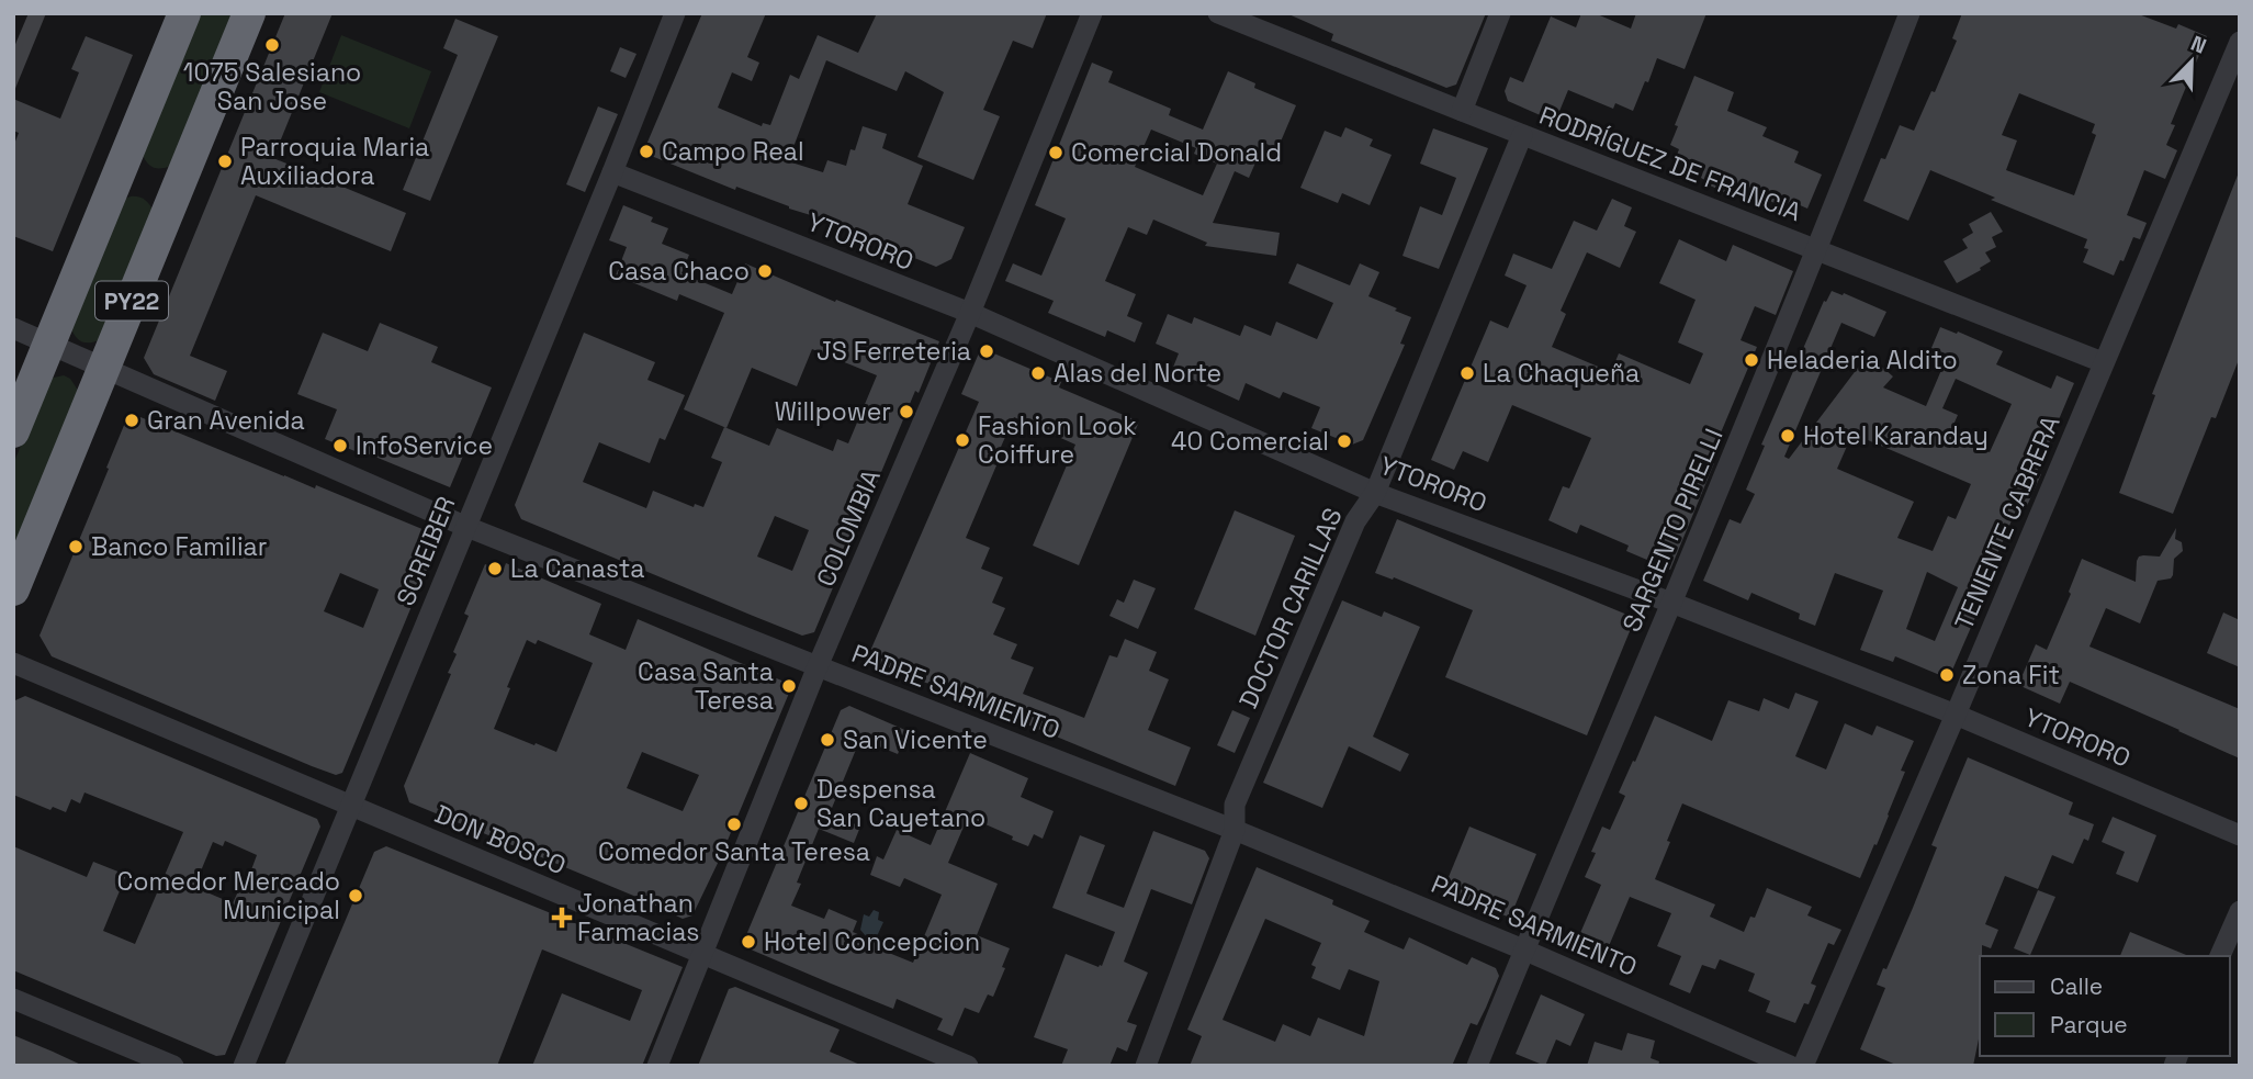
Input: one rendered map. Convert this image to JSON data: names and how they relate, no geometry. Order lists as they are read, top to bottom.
{
  "streets": {
    "highway": ["PY22"],
    "street": [
      "RODRÍGUEZ DE FRANCIA",
      "YTORORO",
      "TENIENTE CABRERA",
      "COLOMBIA",
      "SARGENTO PIRELLI",
      "SCREIBER",
      "DOCTOR CARILLAS",
      "PADRE SARMIENTO",
      "DON BOSCO"
    ]
  },
  "crossings": [
    ["RODRÍGUEZ DE FRANCIA", "TENIENTE CABRERA"],
    ["RODRÍGUEZ DE FRANCIA", "SARGENTO PIRELLI"],
    ["RODRÍGUEZ DE FRANCIA", "DOCTOR CARILLAS"],
    ["YTORORO", "TENIENTE CABRERA"],
    ["YTORORO", "COLOMBIA"],
    ["YTORORO", "SARGENTO PIRELLI"],
    ["YTORORO", "SCREIBER"],
    ["YTORORO", "DOCTOR CARILLAS"],
    ["PY22", "PADRE SARMIENTO"],
    ["COLOMBIA", "PADRE SARMIENTO"],
    ["COLOMBIA", "DON BOSCO"],
    ["SARGENTO PIRELLI", "PADRE SARMIENTO"],
    ["SCREIBER", "PADRE SARMIENTO"],
    ["SCREIBER", "DON BOSCO"],
    ["DOCTOR CARILLAS", "PADRE SARMIENTO"]
  ],
  "places": {
    "other": [
      "1075 Salesiano San Jose",
      "Campo Real",
      "Comercial Donald",
      "Parroquia Maria Auxiliadora",
      "Casa Chaco",
      "JS Ferreteria",
      "Heladeria Aldito",
      "Alas del Norte",
      "La Chaqueña",
      "Willpower",
      "Gran Avenida",
      "Hotel Karanday",
      "Fashion Look Coiffure",
      "40 Comercial",
      "InfoService",
      "Banco Familiar",
      "La Canasta",
      "Zona Fit",
      "Casa Santa Teresa",
      "San Vicente",
      "Despensa San Cayetano",
      "Comedor Santa Teresa",
      "Comedor Mercado Municipal",
      "Hotel Concepcion"
    ],
    "health": ["Jonathan Farmacias"]
  },
  "legend": ["Calle", "Parque"],
  "north": "top right"
}
